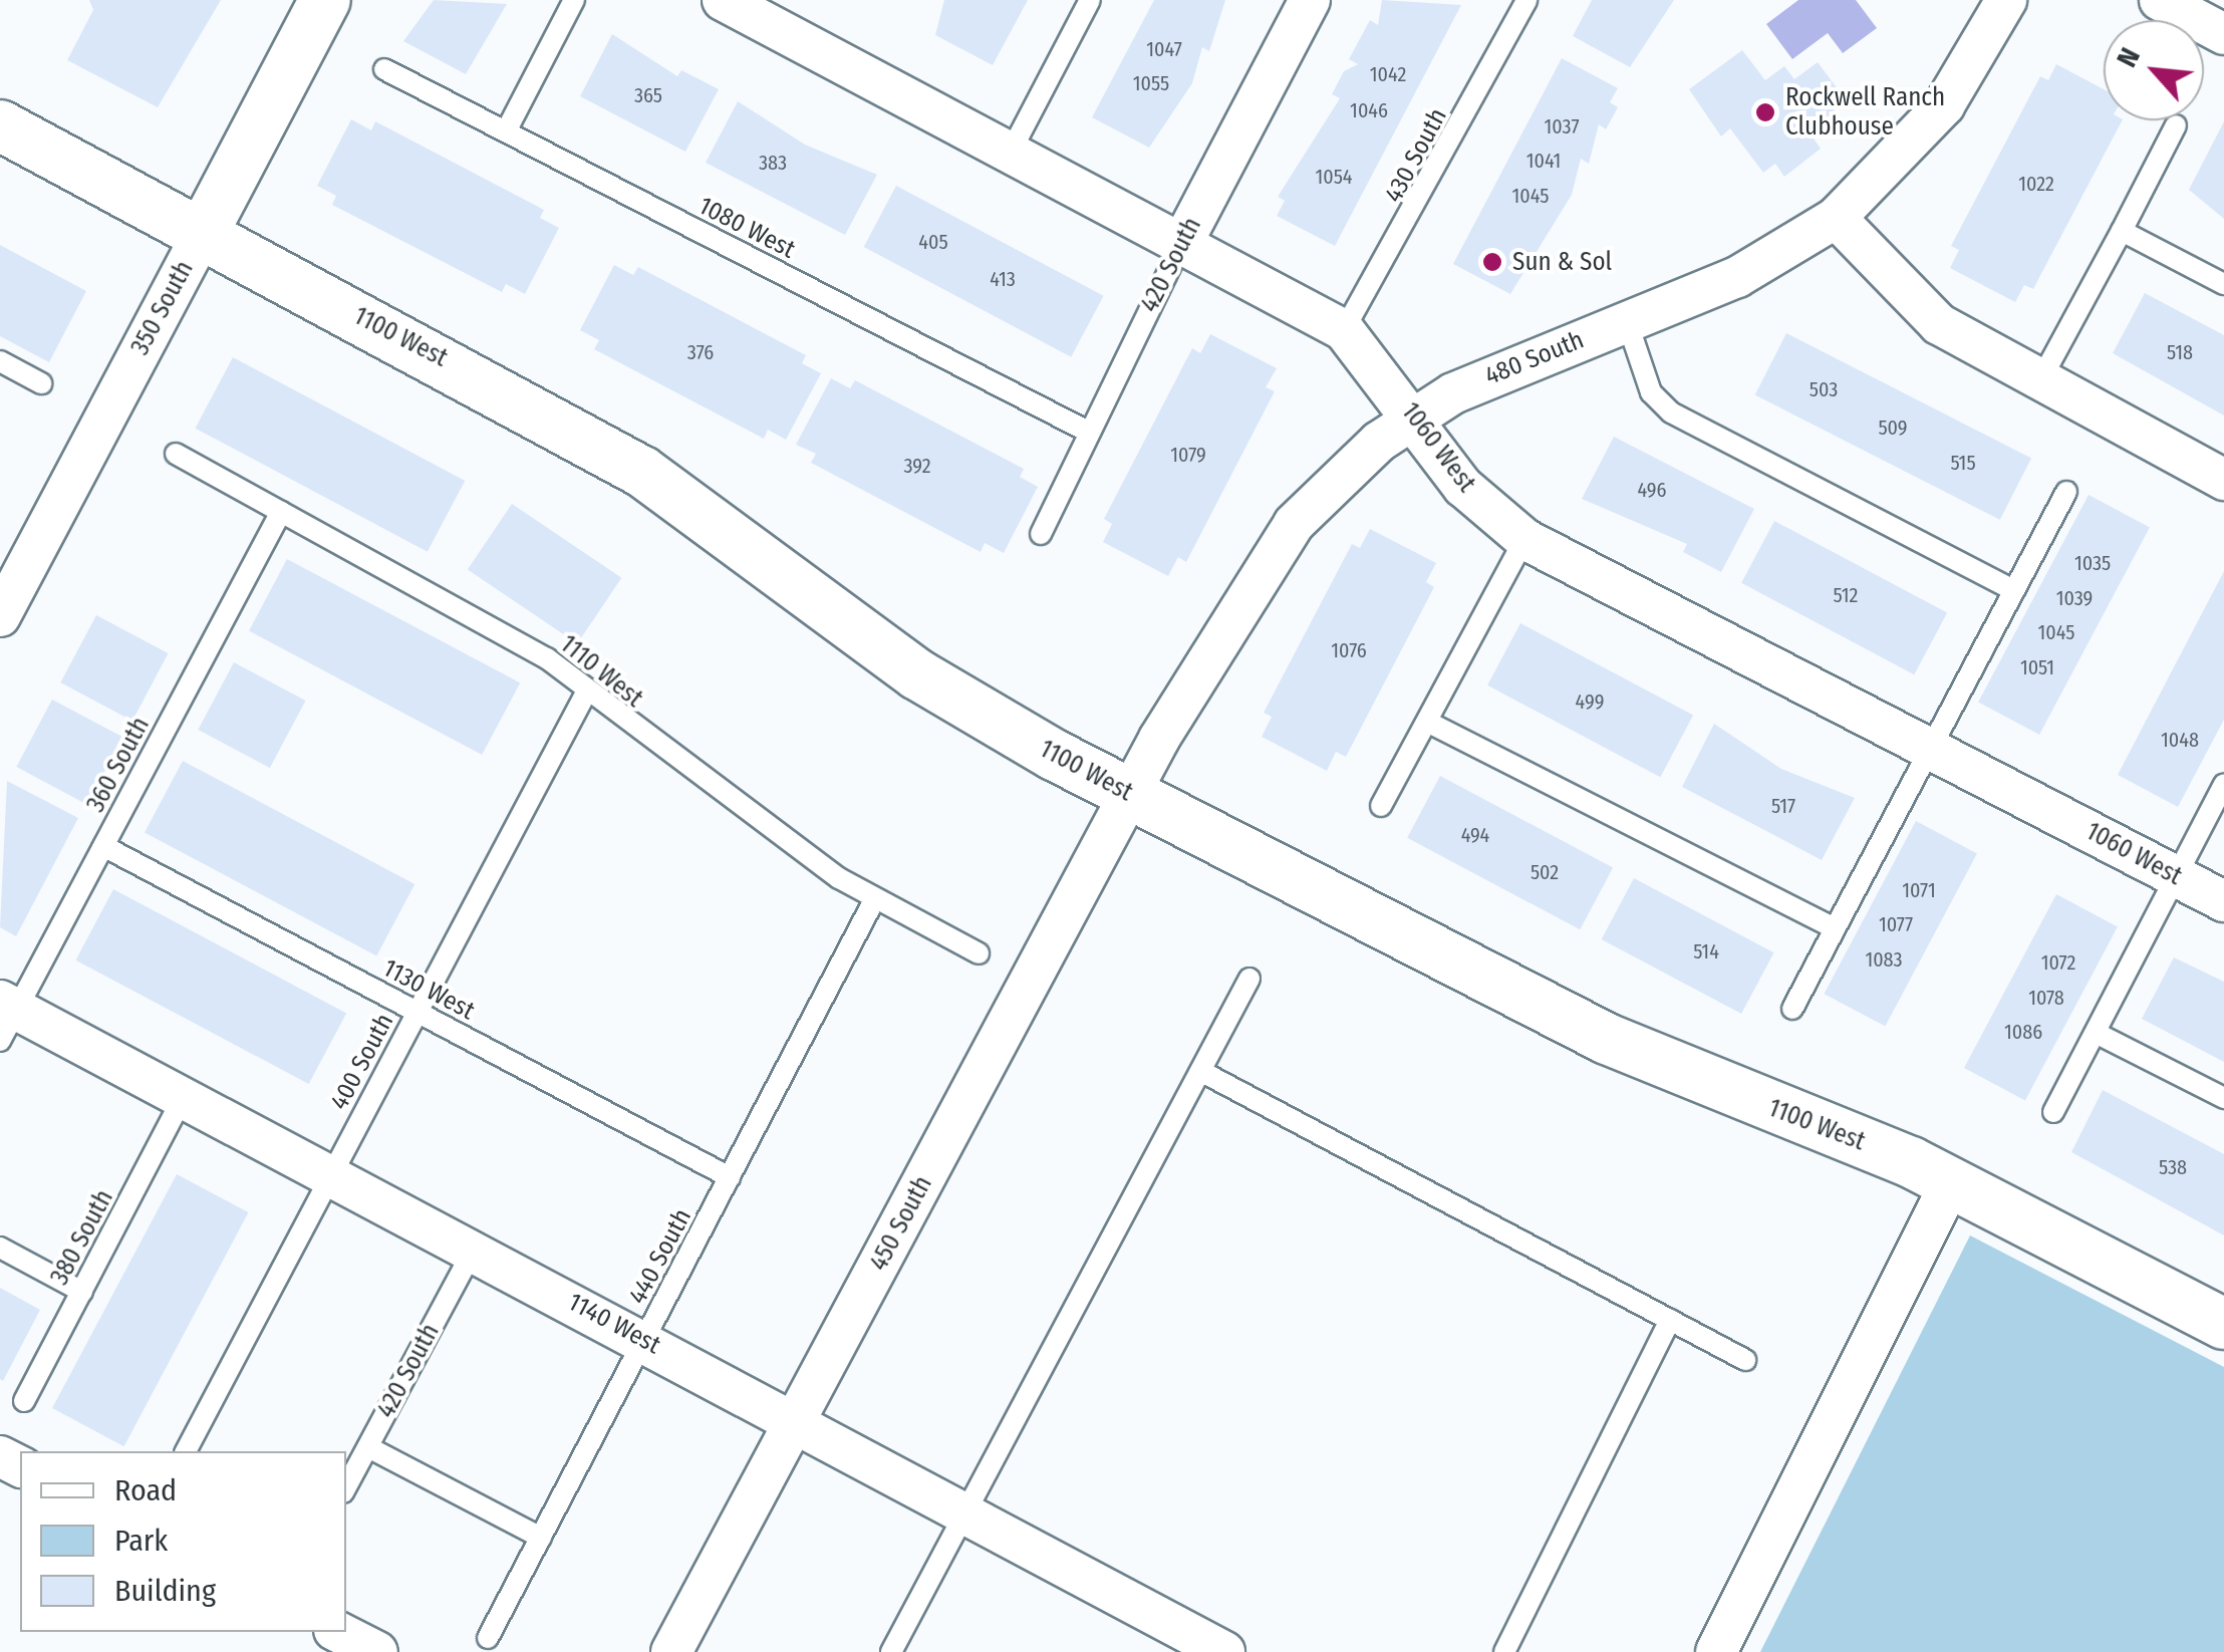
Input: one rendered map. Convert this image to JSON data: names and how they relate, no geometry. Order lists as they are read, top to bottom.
{
  "streets": {
    "street": [
      "420 South",
      "350 South",
      "1100 West",
      "480 South",
      "1060 West",
      "450 South",
      "1140 West"
    ],
    "lane": [
      "430 South",
      "1080 West",
      "1110 West",
      "360 South",
      "1130 West",
      "400 South",
      "380 South",
      "440 South"
    ]
  },
  "crossings": [
    ["430 South", "1060 West"],
    ["1080 West", "420 South"],
    ["420 South", "1060 West"],
    ["420 South", "1140 West"],
    ["350 South", "1100 West"],
    ["1100 West", "480 South"],
    ["1100 West", "450 South"],
    ["480 South", "1060 West"],
    ["480 South", "450 South"],
    ["1110 West", "360 South"],
    ["1110 West", "400 South"],
    ["1110 West", "440 South"],
    ["360 South", "1130 West"],
    ["360 South", "1140 West"],
    ["1130 West", "400 South"],
    ["1130 West", "440 South"],
    ["400 South", "1140 West"],
    ["450 South", "1140 West"],
    ["380 South", "1140 West"],
    ["440 South", "1140 West"]
  ],
  "places": ["Rockwell Ranch Clubhouse", "Sun & Sol"],
  "house_numbers": [
    "1047",
    "1042",
    "1055",
    "365",
    "1046",
    "1037",
    "1041",
    "383",
    "1054",
    "1022",
    "1045",
    "405",
    "413",
    "376",
    "518",
    "503",
    "509",
    "1079",
    "515",
    "392",
    "496",
    "1035",
    "512",
    "1039",
    "1045",
    "1076",
    "1051",
    "499",
    "1048",
    "517",
    "494",
    "502",
    "1071",
    "1077",
    "514",
    "1083",
    "1072",
    "1078",
    "1086",
    "538"
  ],
  "legend": ["Road", "Park", "Building"],
  "north": "top left"
}
